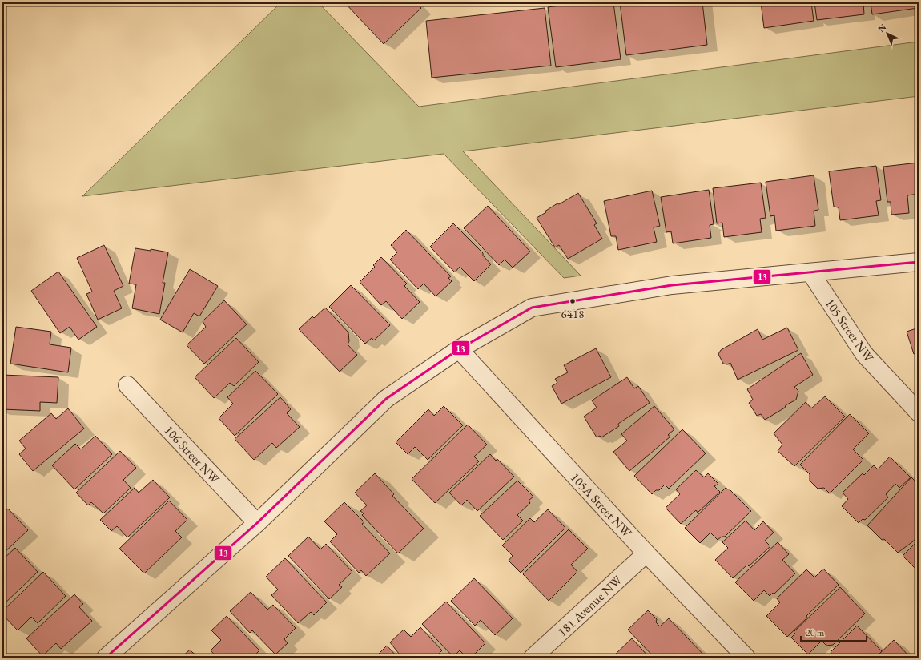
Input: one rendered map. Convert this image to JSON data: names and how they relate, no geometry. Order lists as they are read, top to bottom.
{
  "streets": {
    "street": [
      "105 Street NW",
      "106 Street NW",
      "105A Street NW",
      "181 Avenue NW"
    ]
  },
  "crossings": [
    ["105A Street NW", "181 Avenue NW"]
  ],
  "places": ["6418"],
  "lines": ["transit line 13"],
  "scale_bar": "20 m",
  "north": "top left"
}
